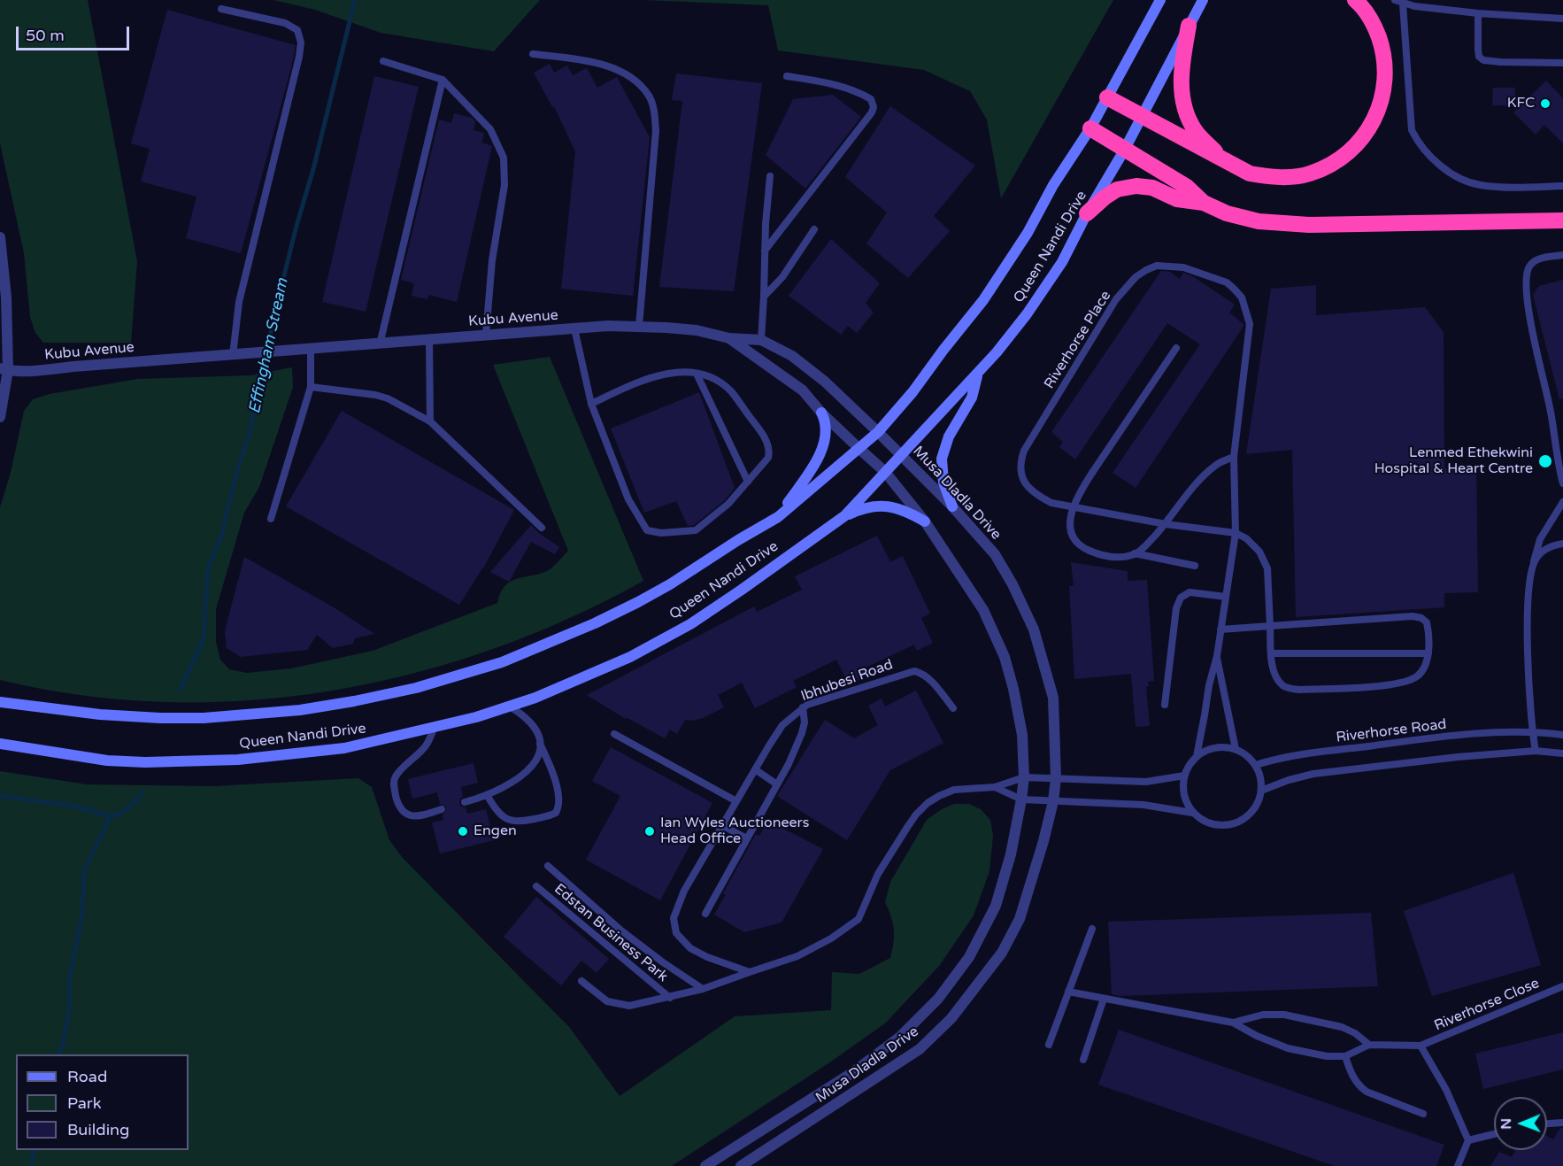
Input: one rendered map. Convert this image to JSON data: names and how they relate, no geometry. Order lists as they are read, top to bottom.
{
  "streets": {
    "main road": ["Queen Nandi Drive"],
    "street": ["Kubu Avenue", "Musa Dladla Drive"],
    "lane": [
      "Riverhorse Place",
      "Ibhubesi Road",
      "Riverhorse Road",
      "Edstan Business Park",
      "Riverhorse Close"
    ]
  },
  "crossings": [
    ["Queen Nandi Drive", "Kubu Avenue"],
    ["Queen Nandi Drive", "Musa Dladla Drive"],
    ["Kubu Avenue", "Musa Dladla Drive"],
    ["Riverhorse Place", "Riverhorse Road"],
    ["Ibhubesi Road", "Edstan Business Park"]
  ],
  "water": ["Effingham Stream"],
  "places": [
    "KFC",
    "Lenmed Ethekwini Hospital & Heart Centre",
    "Engen",
    "Ian Wyles Auctioneers Head Office"
  ],
  "legend": ["Road", "Park", "Building"],
  "scale_bar": "50 m",
  "north": "left"
}
